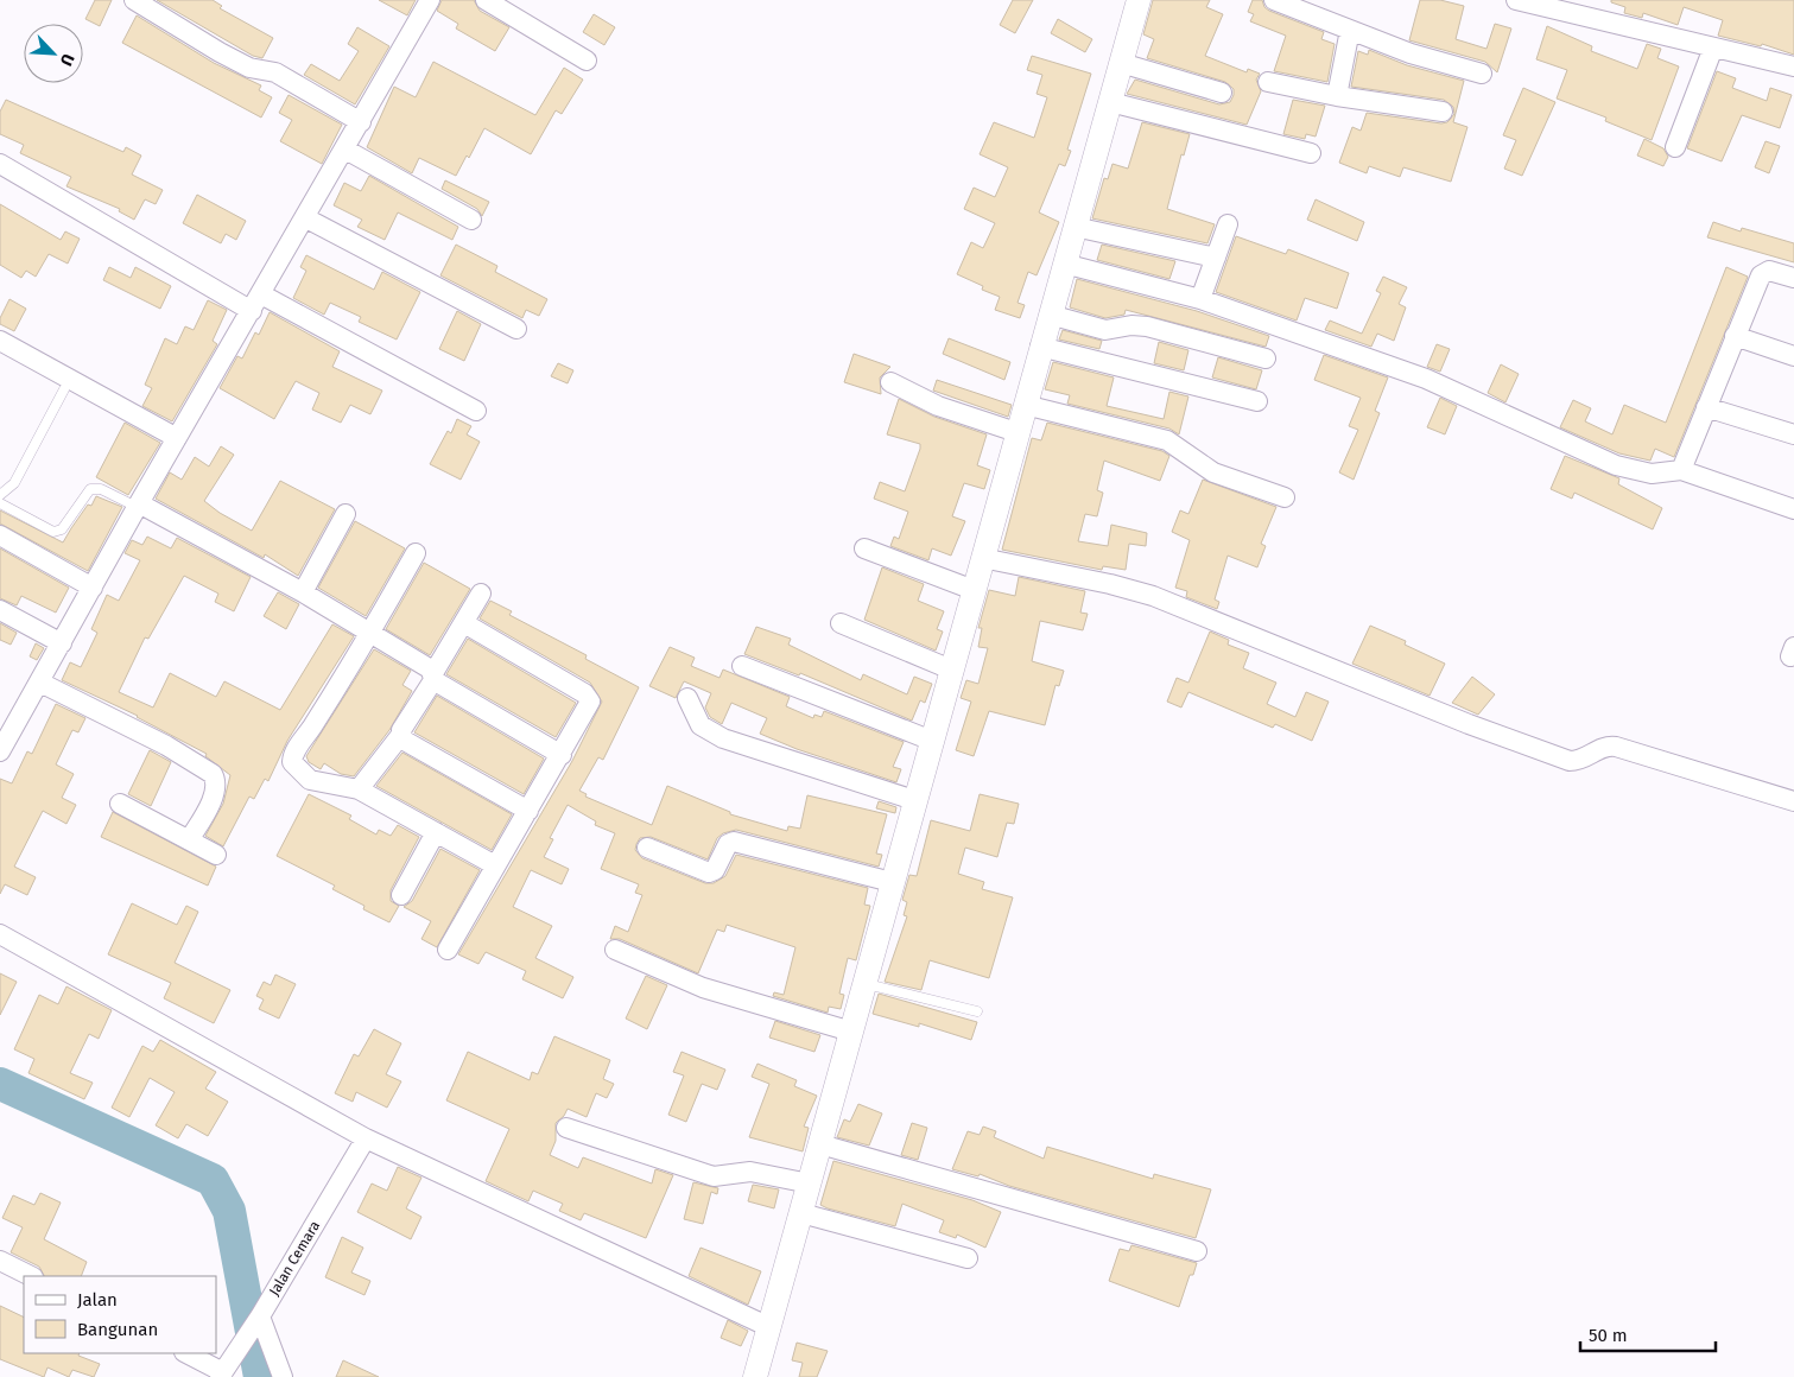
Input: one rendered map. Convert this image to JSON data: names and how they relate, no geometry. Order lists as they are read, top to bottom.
{
  "streets": {
    "street": ["Jalan Cemara"]
  },
  "legend": ["Jalan", "Bangunan"],
  "scale_bar": "50 m",
  "north": "bottom right"
}
